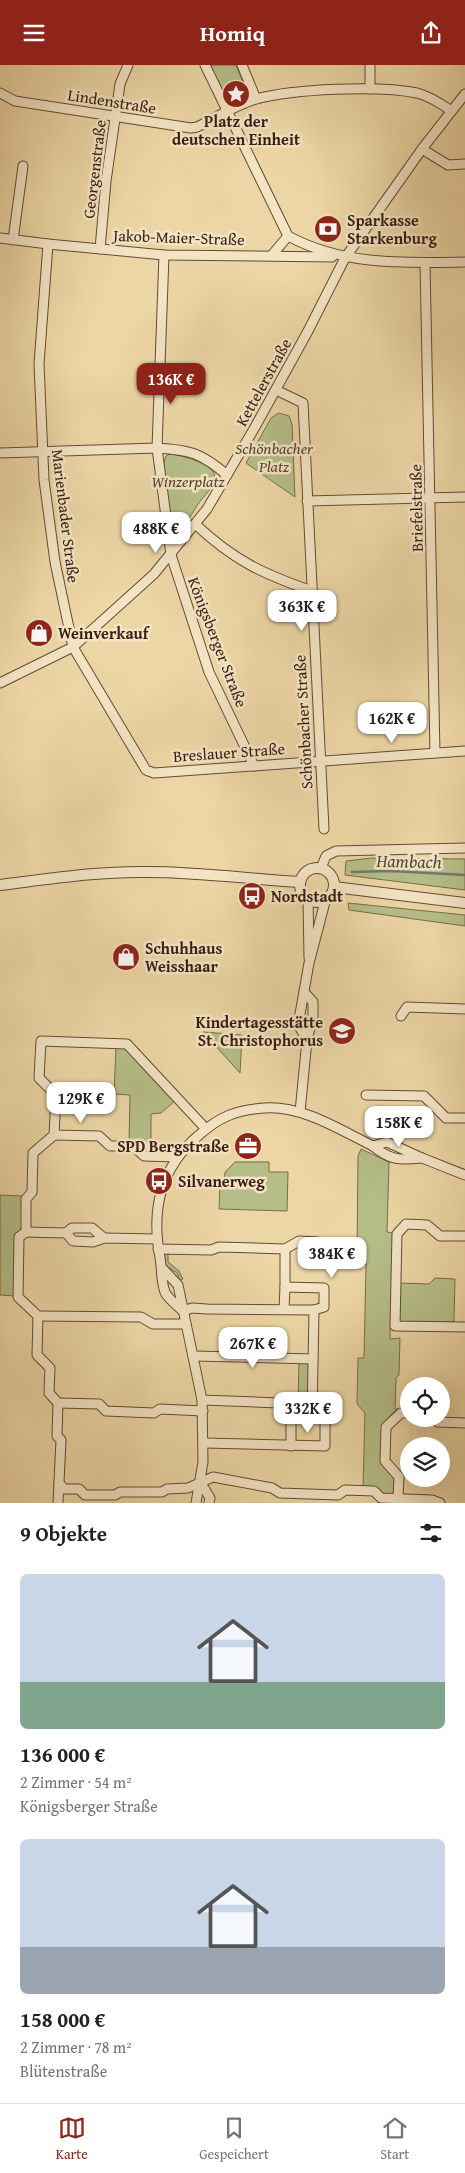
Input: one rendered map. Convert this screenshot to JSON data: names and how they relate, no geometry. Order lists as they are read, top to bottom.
{
  "streets": {
    "street": [
      "Lindenstraße",
      "Georgenstraße",
      "Jakob-Maier-Straße",
      "Kettelerstraße",
      "Briefelstraße",
      "Marienbader Straße",
      "Königsberger Straße",
      "Schönbacher Straße",
      "Breslauer Straße"
    ]
  },
  "crossings": [
    ["Lindenstraße", "Georgenstraße"],
    ["Lindenstraße", "Kettelerstraße"],
    ["Georgenstraße", "Jakob-Maier-Straße"],
    ["Jakob-Maier-Straße", "Kettelerstraße"],
    ["Jakob-Maier-Straße", "Marienbader Straße"],
    ["Jakob-Maier-Straße", "Königsberger Straße"],
    ["Kettelerstraße", "Marienbader Straße"],
    ["Kettelerstraße", "Königsberger Straße"],
    ["Kettelerstraße", "Schönbacher Straße"],
    ["Briefelstraße", "Breslauer Straße"],
    ["Marienbader Straße", "Breslauer Straße"],
    ["Königsberger Straße", "Breslauer Straße"],
    ["Schönbacher Straße", "Breslauer Straße"]
  ],
  "water": ["Hambach"],
  "parks": ["Schönbacher Platz", "Winzerplatz"],
  "places": {
    "place": ["Platz der deutschen Einheit"],
    "bank": ["Sparkasse Starkenburg"],
    "shop": ["Weinverkauf", "Schuhhaus Weisshaar"],
    "bus stop": ["Nordstadt", "Silvanerweg"],
    "school or university": ["Kindertagesstätte St. Christophorus"],
    "office": ["SPD Bergstraße"]
  },
  "page": {
    "header": "Homiq",
    "price": [
      "136K €",
      "488K €",
      "363K €",
      "162K €",
      "129K €",
      "158K €",
      "384K €",
      "267K €",
      "332K €"
    ],
    "heading": "9 Objekte",
    "list": [
      {
        "name": "136 000 €",
        "note": "2 Zimmer · 54 m² · Königsberger Straße"
      },
      {
        "name": "158 000 €",
        "note": "2 Zimmer · 78 m² · Blütenstraße"
      }
    ],
    "tabs": ["Karte", "Gespeichert", "Start"]
  }
}
